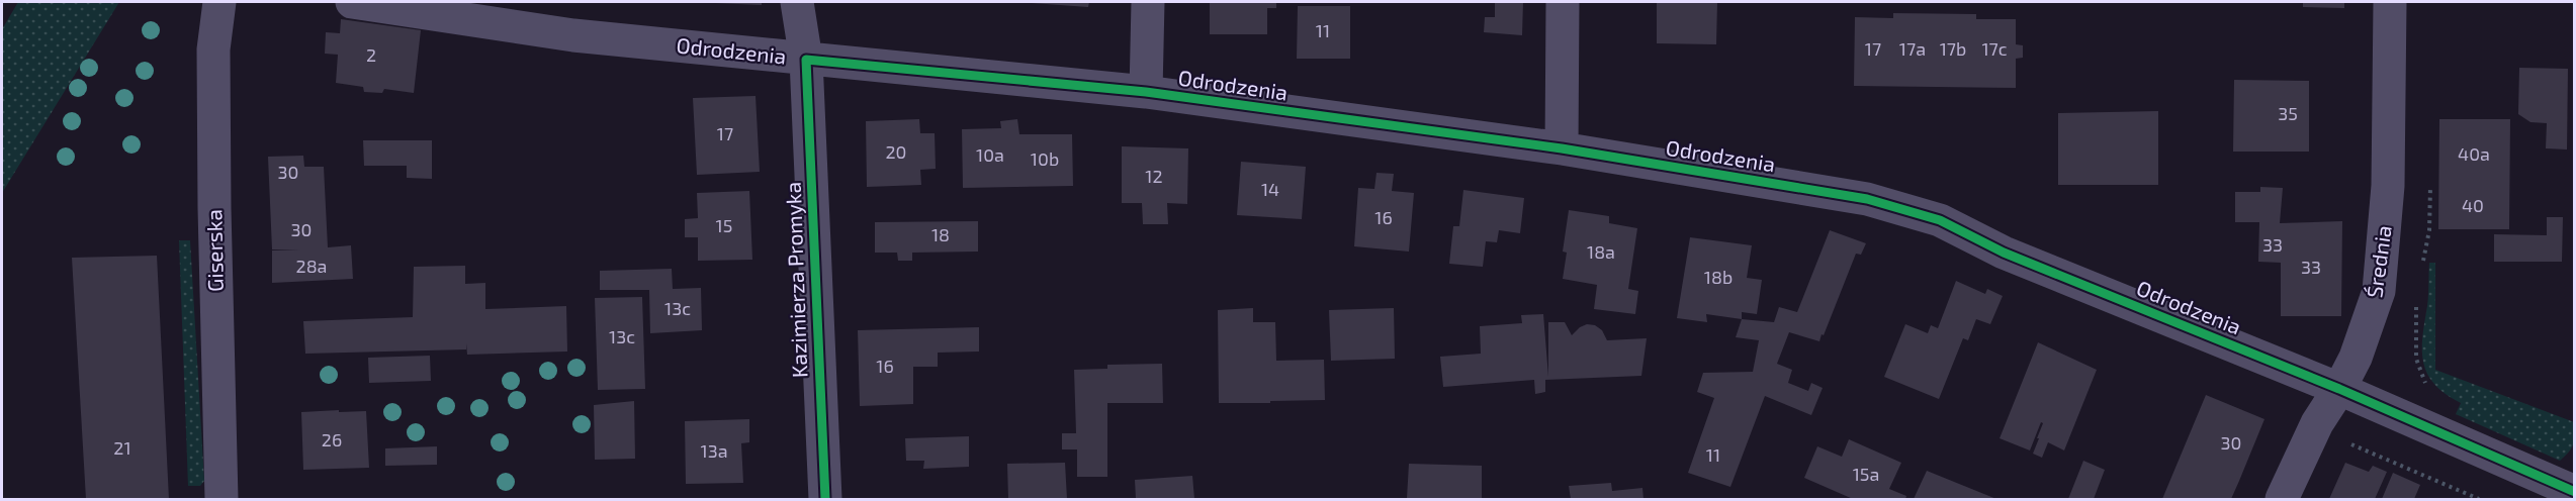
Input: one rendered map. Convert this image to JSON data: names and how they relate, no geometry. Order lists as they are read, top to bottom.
{
  "streets": {
    "street": [
      "Odrodzenia",
      "Giserska",
      "Średnia",
      "Kazimierza Promyka"
    ]
  },
  "crossings": [
    ["Odrodzenia", "Średnia"],
    ["Odrodzenia", "Kazimierza Promyka"]
  ],
  "house_numbers": [
    "11",
    "17",
    "17a",
    "17b",
    "17c",
    "2",
    "35",
    "17",
    "20",
    "40a",
    "10a",
    "10b",
    "30",
    "12",
    "14",
    "40",
    "16",
    "15",
    "30",
    "18",
    "33",
    "18a",
    "28a",
    "33",
    "18b",
    "13c",
    "13c",
    "16",
    "26",
    "30",
    "21",
    "13a",
    "11",
    "15a"
  ]
}
